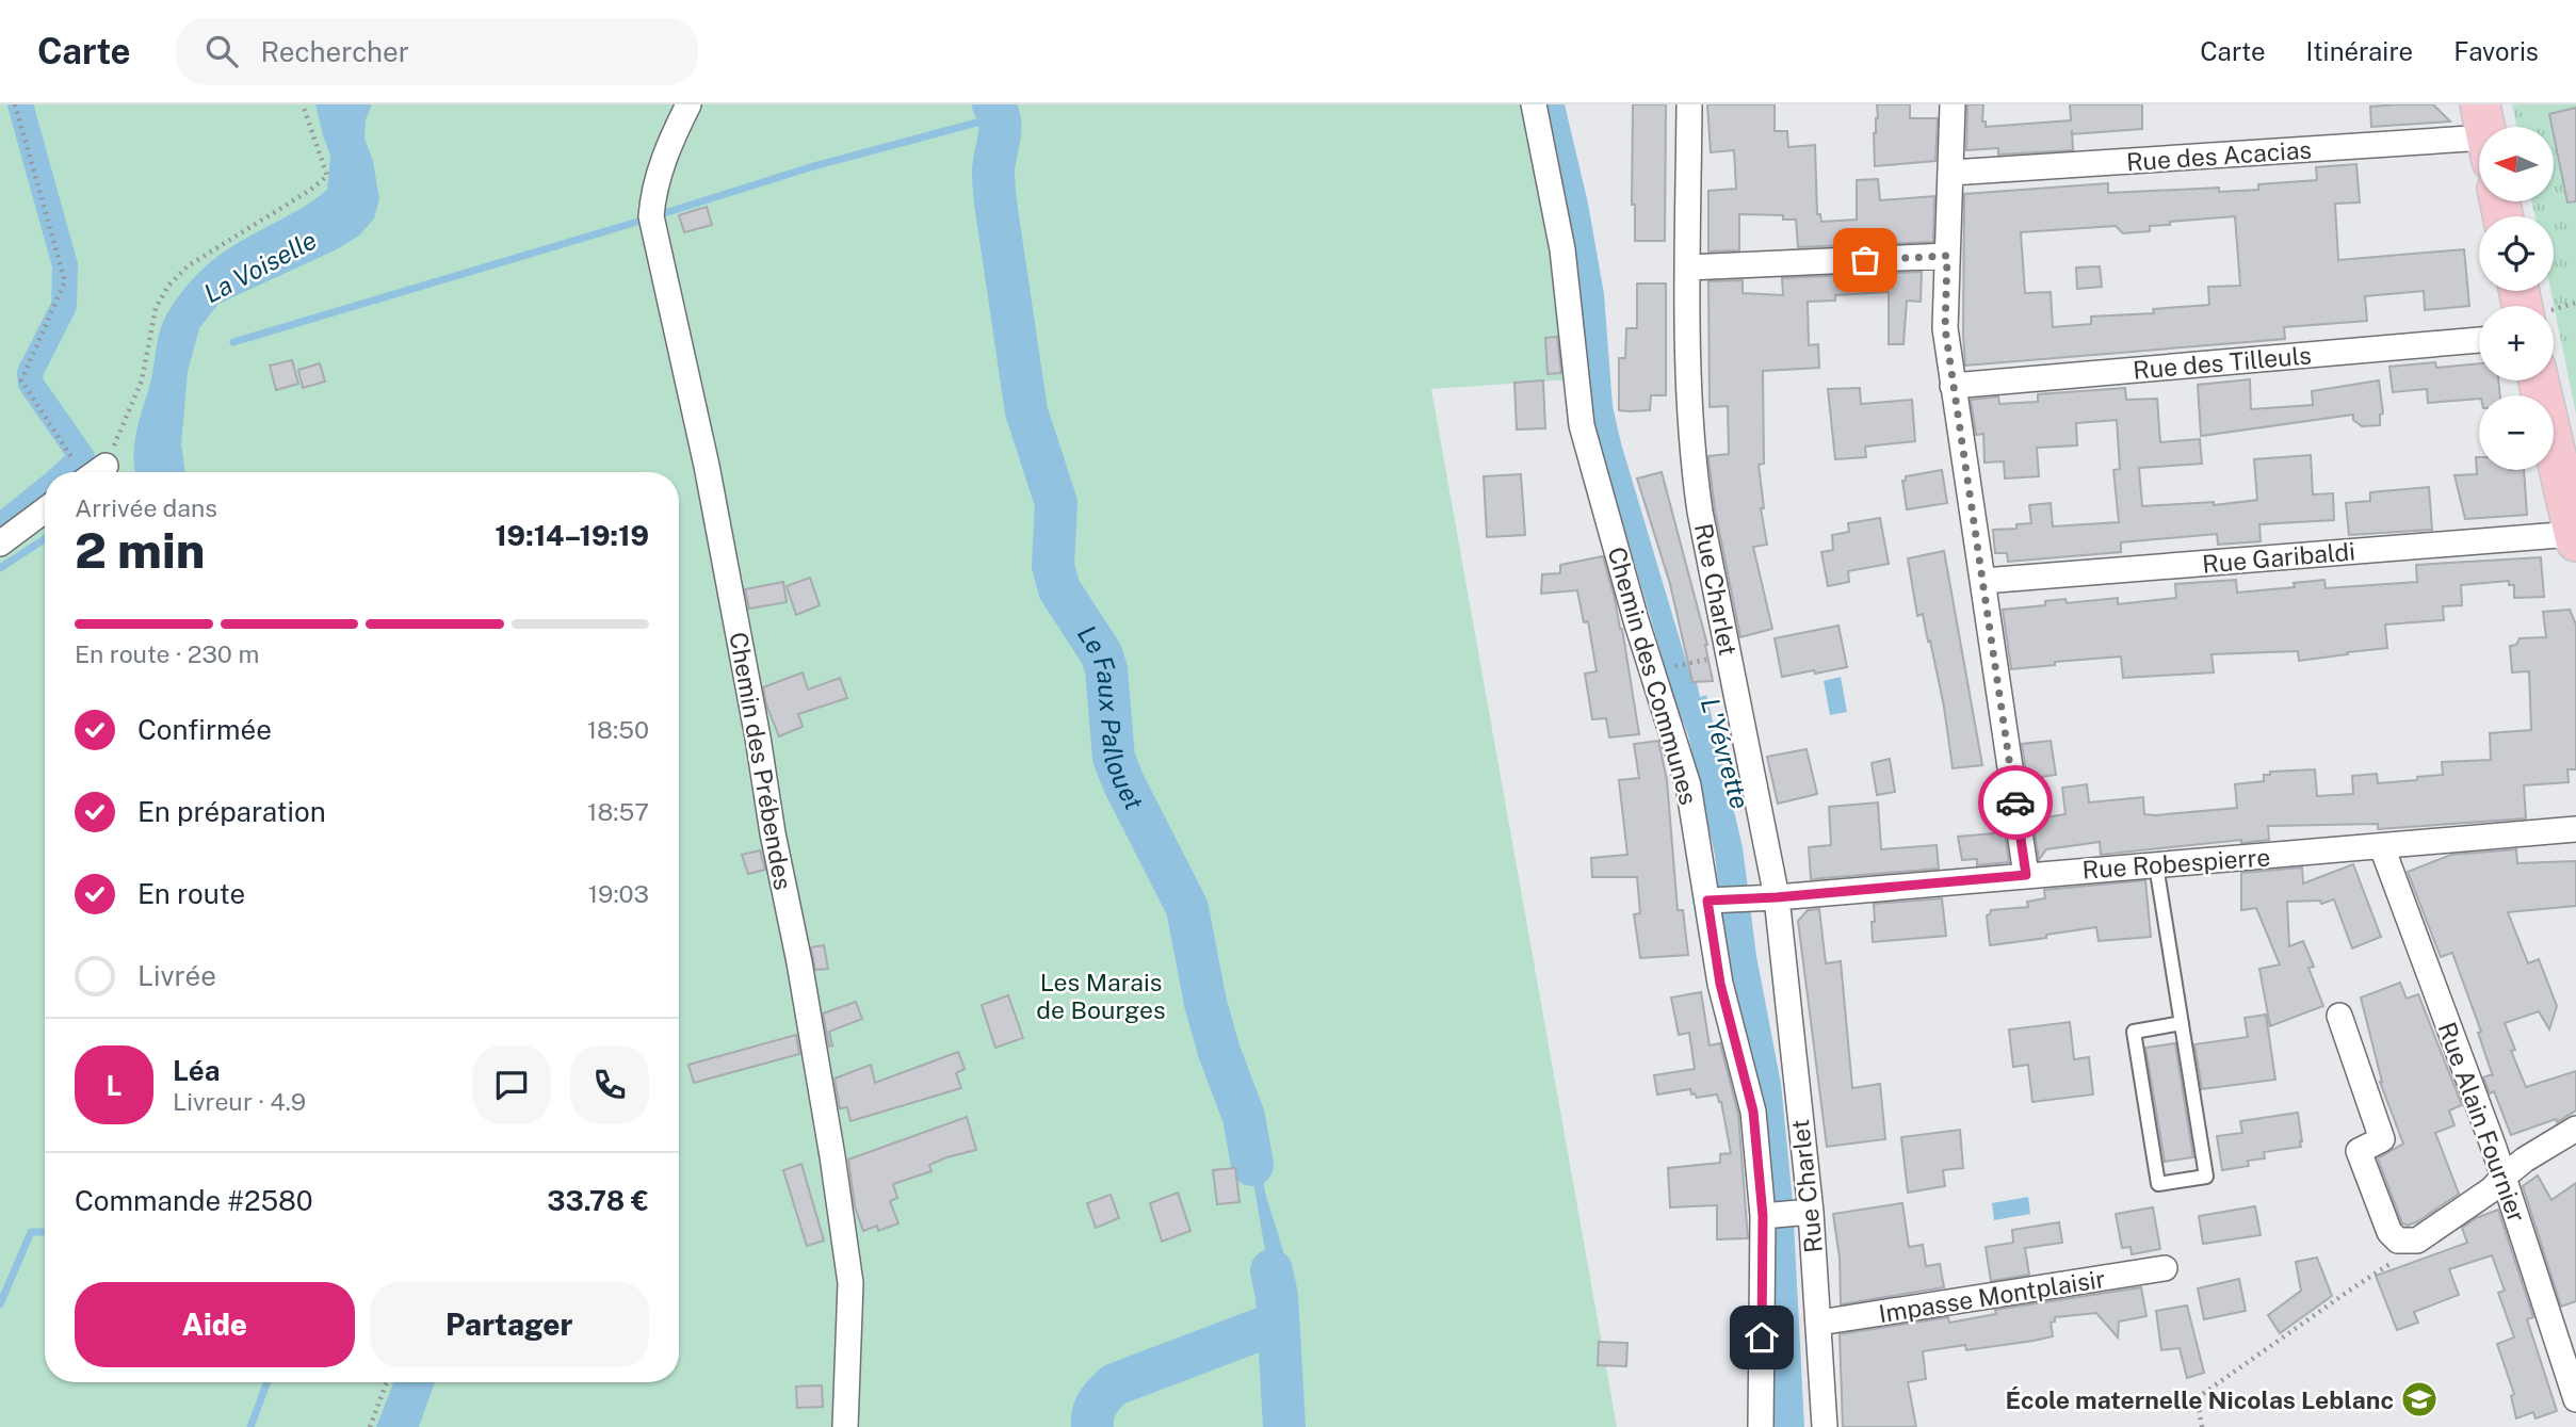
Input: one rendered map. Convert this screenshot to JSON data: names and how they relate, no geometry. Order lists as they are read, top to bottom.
{
  "streets": {
    "street": [
      "Rue des Acacias",
      "Rue des Tilleuls",
      "Rue Garibaldi",
      "Rue Charlet",
      "Chemin des Communes",
      "Chemin des Prébendes",
      "Rue Robespierre",
      "Rue Alain Fournier",
      "Impasse Montplaisir"
    ]
  },
  "crossings": [
    ["Rue Charlet", "Rue Robespierre"],
    ["Rue Charlet", "Impasse Montplaisir"],
    ["Chemin des Communes", "Rue Robespierre"],
    ["Rue Robespierre", "Rue Alain Fournier"]
  ],
  "water": ["La Voiselle", "Le Faux Pallouet", "L'Yévrette"],
  "parks": ["Les Marais de Bourges"],
  "places": {
    "school or university": ["École maternelle Nicolas Leblanc"]
  },
  "north": "left",
  "page": {
    "header": "Carte",
    "search": "Rechercher",
    "nav": ["Carte", "Itinéraire", "Favoris"],
    "map_buttons": ["+", "−"],
    "heading": ["2 min", "Arrivée dans", "19:14–19:19"],
    "panel": [
      "Léa",
      "Livreur · 4.9",
      "Commande #2580",
      "33.78 €"
    ],
    "bar": "En route · 230 m",
    "list": [
      ["Confirmée", "18:50"],
      ["En préparation", "18:57"],
      ["En route", "19:03"],
      "Livrée"
    ],
    "round": "L",
    "buttons": ["Aide", "Partager"]
  }
}
